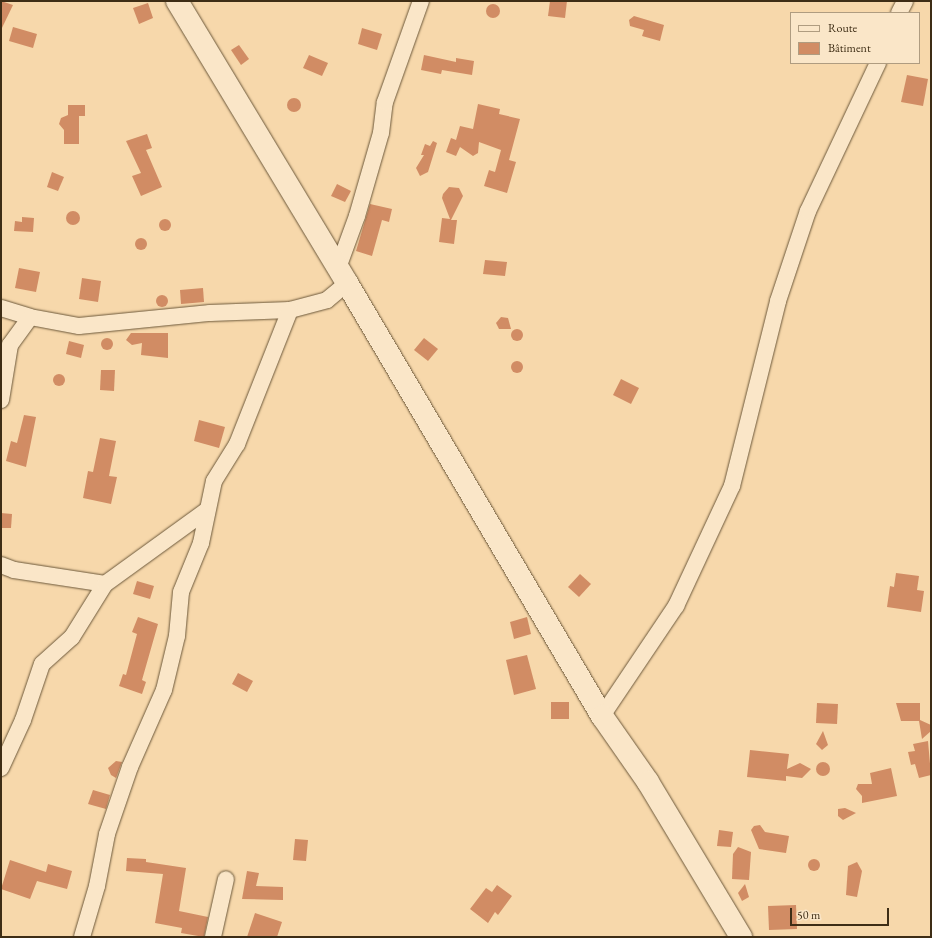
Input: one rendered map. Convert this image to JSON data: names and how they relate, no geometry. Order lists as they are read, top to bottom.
{
  "legend": ["Route", "Bâtiment"],
  "scale_bar": "50 m"
}
